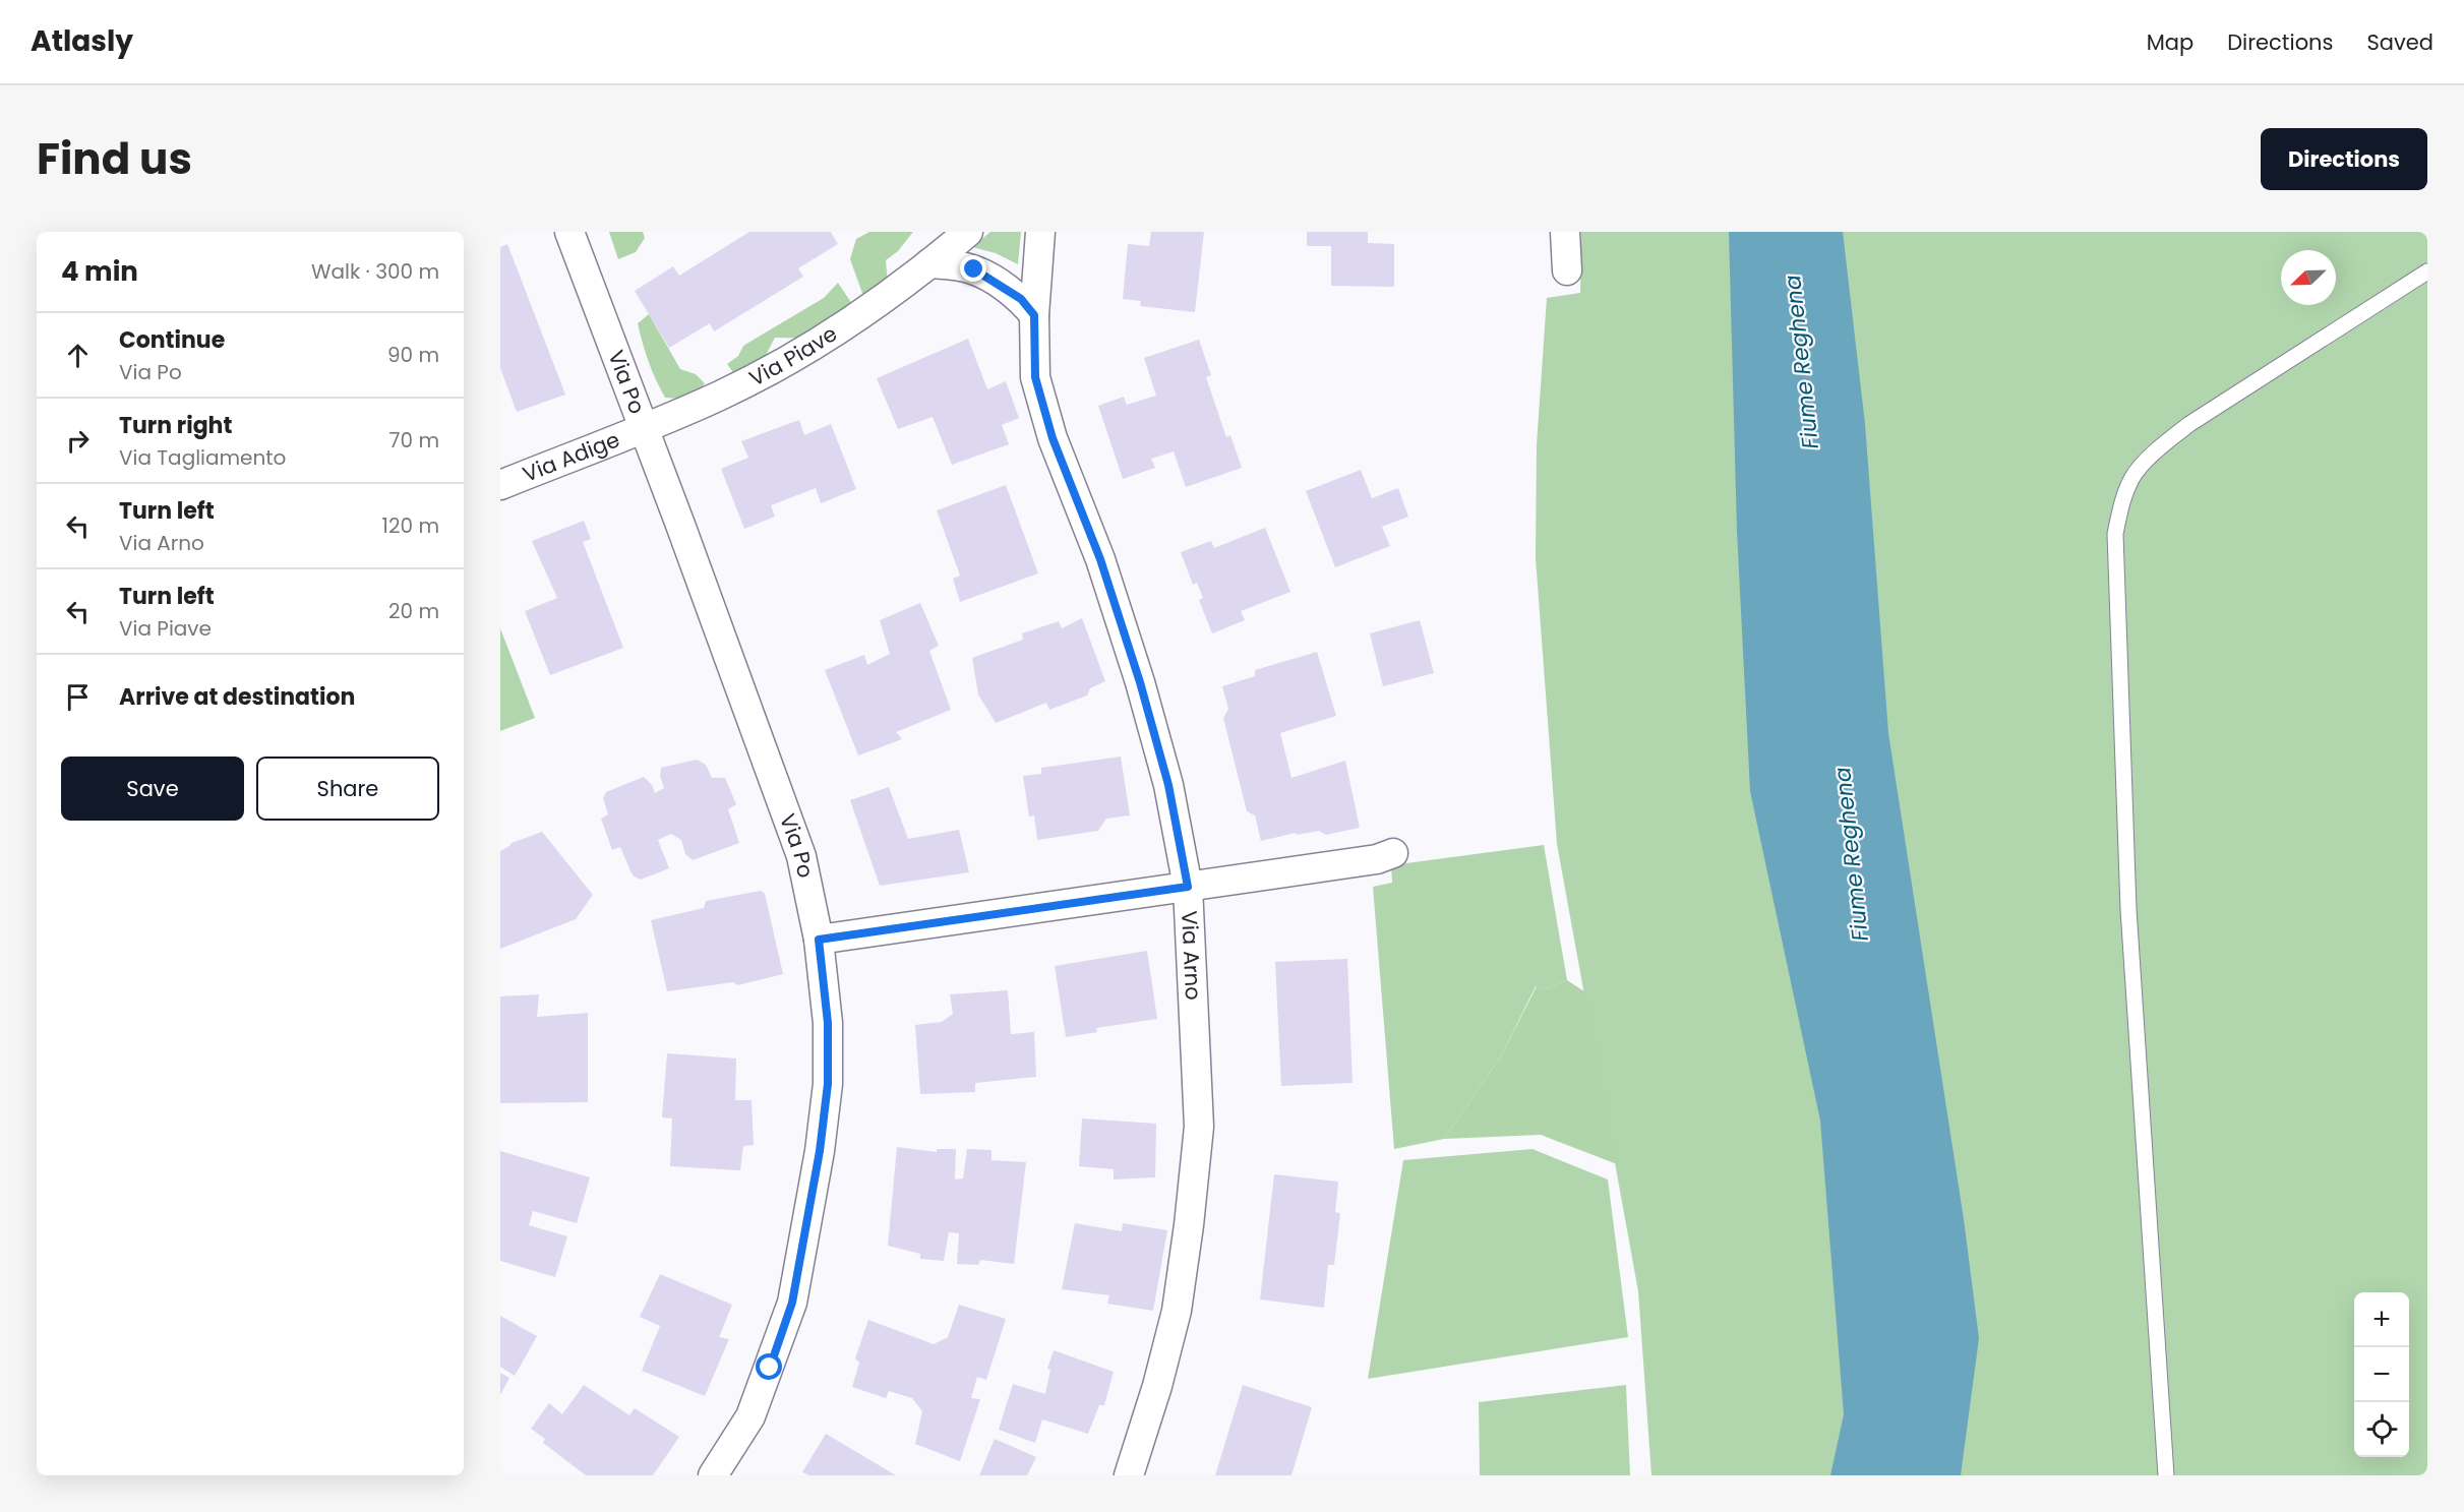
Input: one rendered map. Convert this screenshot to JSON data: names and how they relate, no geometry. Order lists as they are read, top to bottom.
{
  "streets": {
    "street": [
      "Via Piave",
      "Via Po",
      "Via Adige",
      "Via Arno"
    ]
  },
  "crossings": [
    ["Via Piave", "Via Po"],
    ["Via Piave", "Via Adige"],
    ["Via Po", "Via Adige"]
  ],
  "water": ["Fiume Reghena"],
  "north": "bottom left",
  "page": {
    "header": "Atlasly",
    "nav": ["Map", "Directions", "Saved"],
    "title": "Find us",
    "buttons": [
      "Directions",
      ["Save", "Share"]
    ],
    "heading": ["4 min", "Walk · 300 m"],
    "list": [
      ["Continue", "Via Po", "90 m"],
      ["Turn right", "Via Tagliamento", "70 m"],
      ["Turn left", "Via Arno", "120 m"],
      ["Turn left", "Via Piave", "20 m"],
      "Arrive at destination"
    ],
    "map_buttons": ["+", "−"]
  }
}
